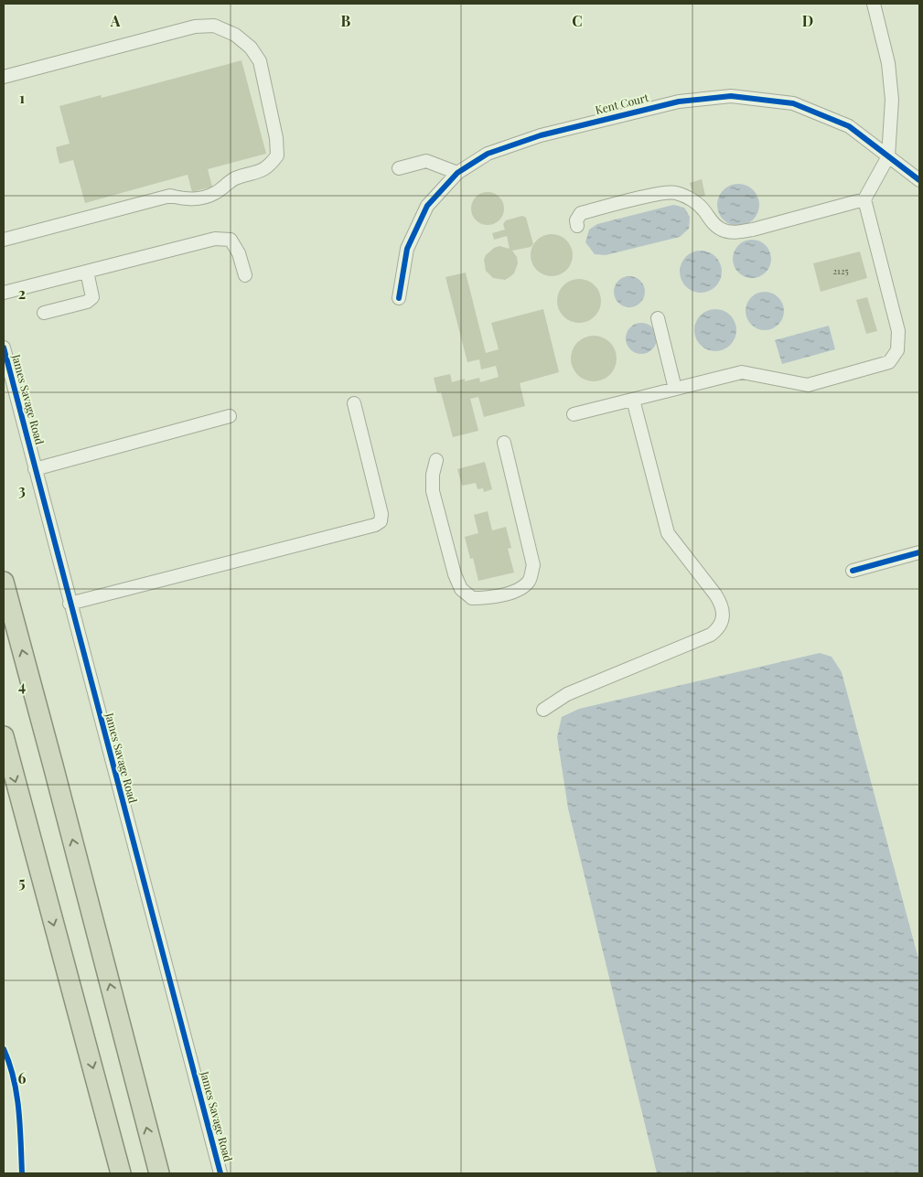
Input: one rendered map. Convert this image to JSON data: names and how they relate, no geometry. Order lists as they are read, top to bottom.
{
  "streets": {
    "street": ["Kent Court", "James Savage Road"]
  },
  "house_numbers": ["2125"],
  "grid": {
    "columns": [
      "A",
      "B",
      "C",
      "D"
    ],
    "rows": [
      "1",
      "2",
      "3",
      "4",
      "5",
      "6"
    ]
  }
}
